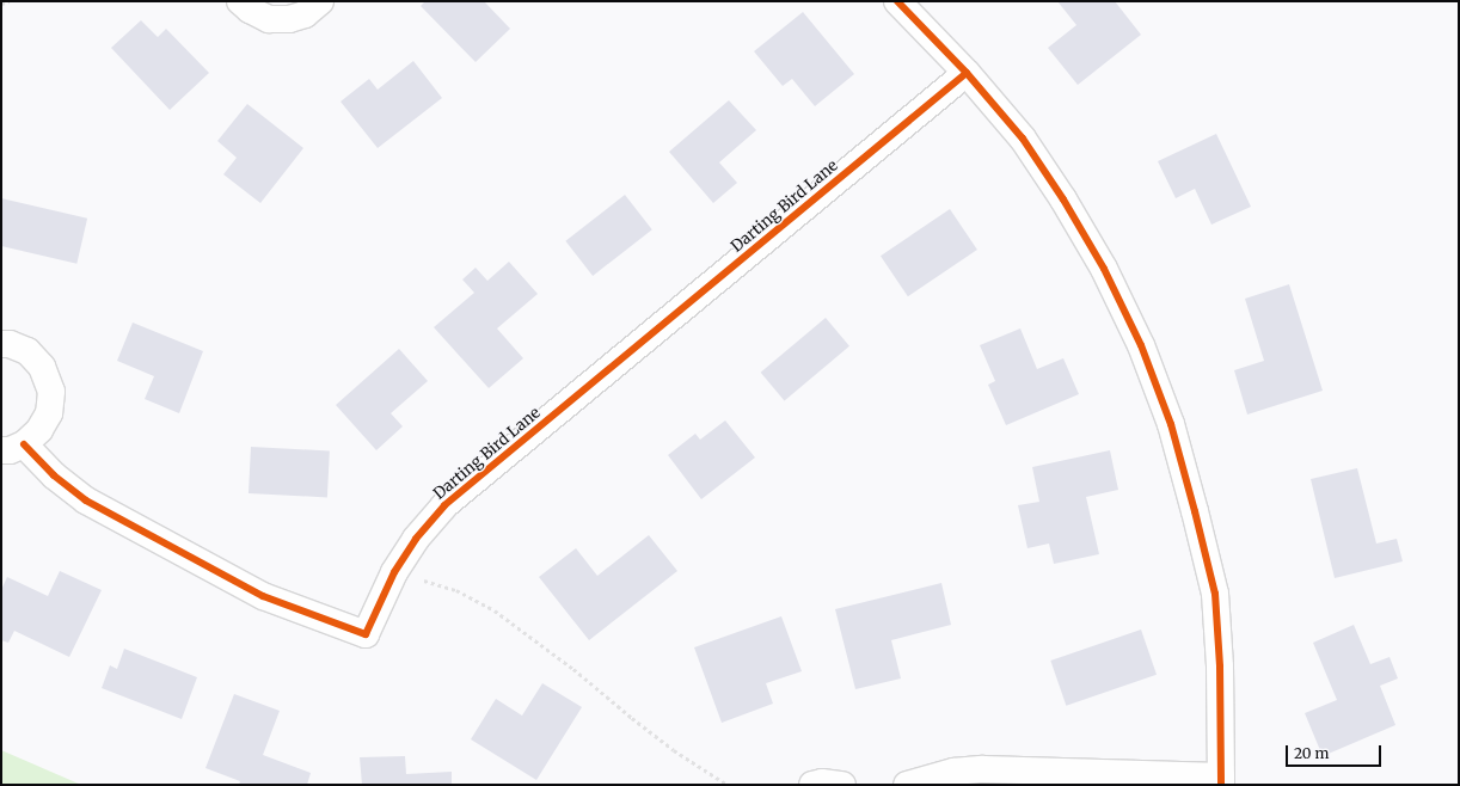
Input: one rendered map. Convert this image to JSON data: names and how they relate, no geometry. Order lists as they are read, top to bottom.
{
  "streets": {
    "street": ["Darting Bird Lane"]
  },
  "scale_bar": "20 m"
}
